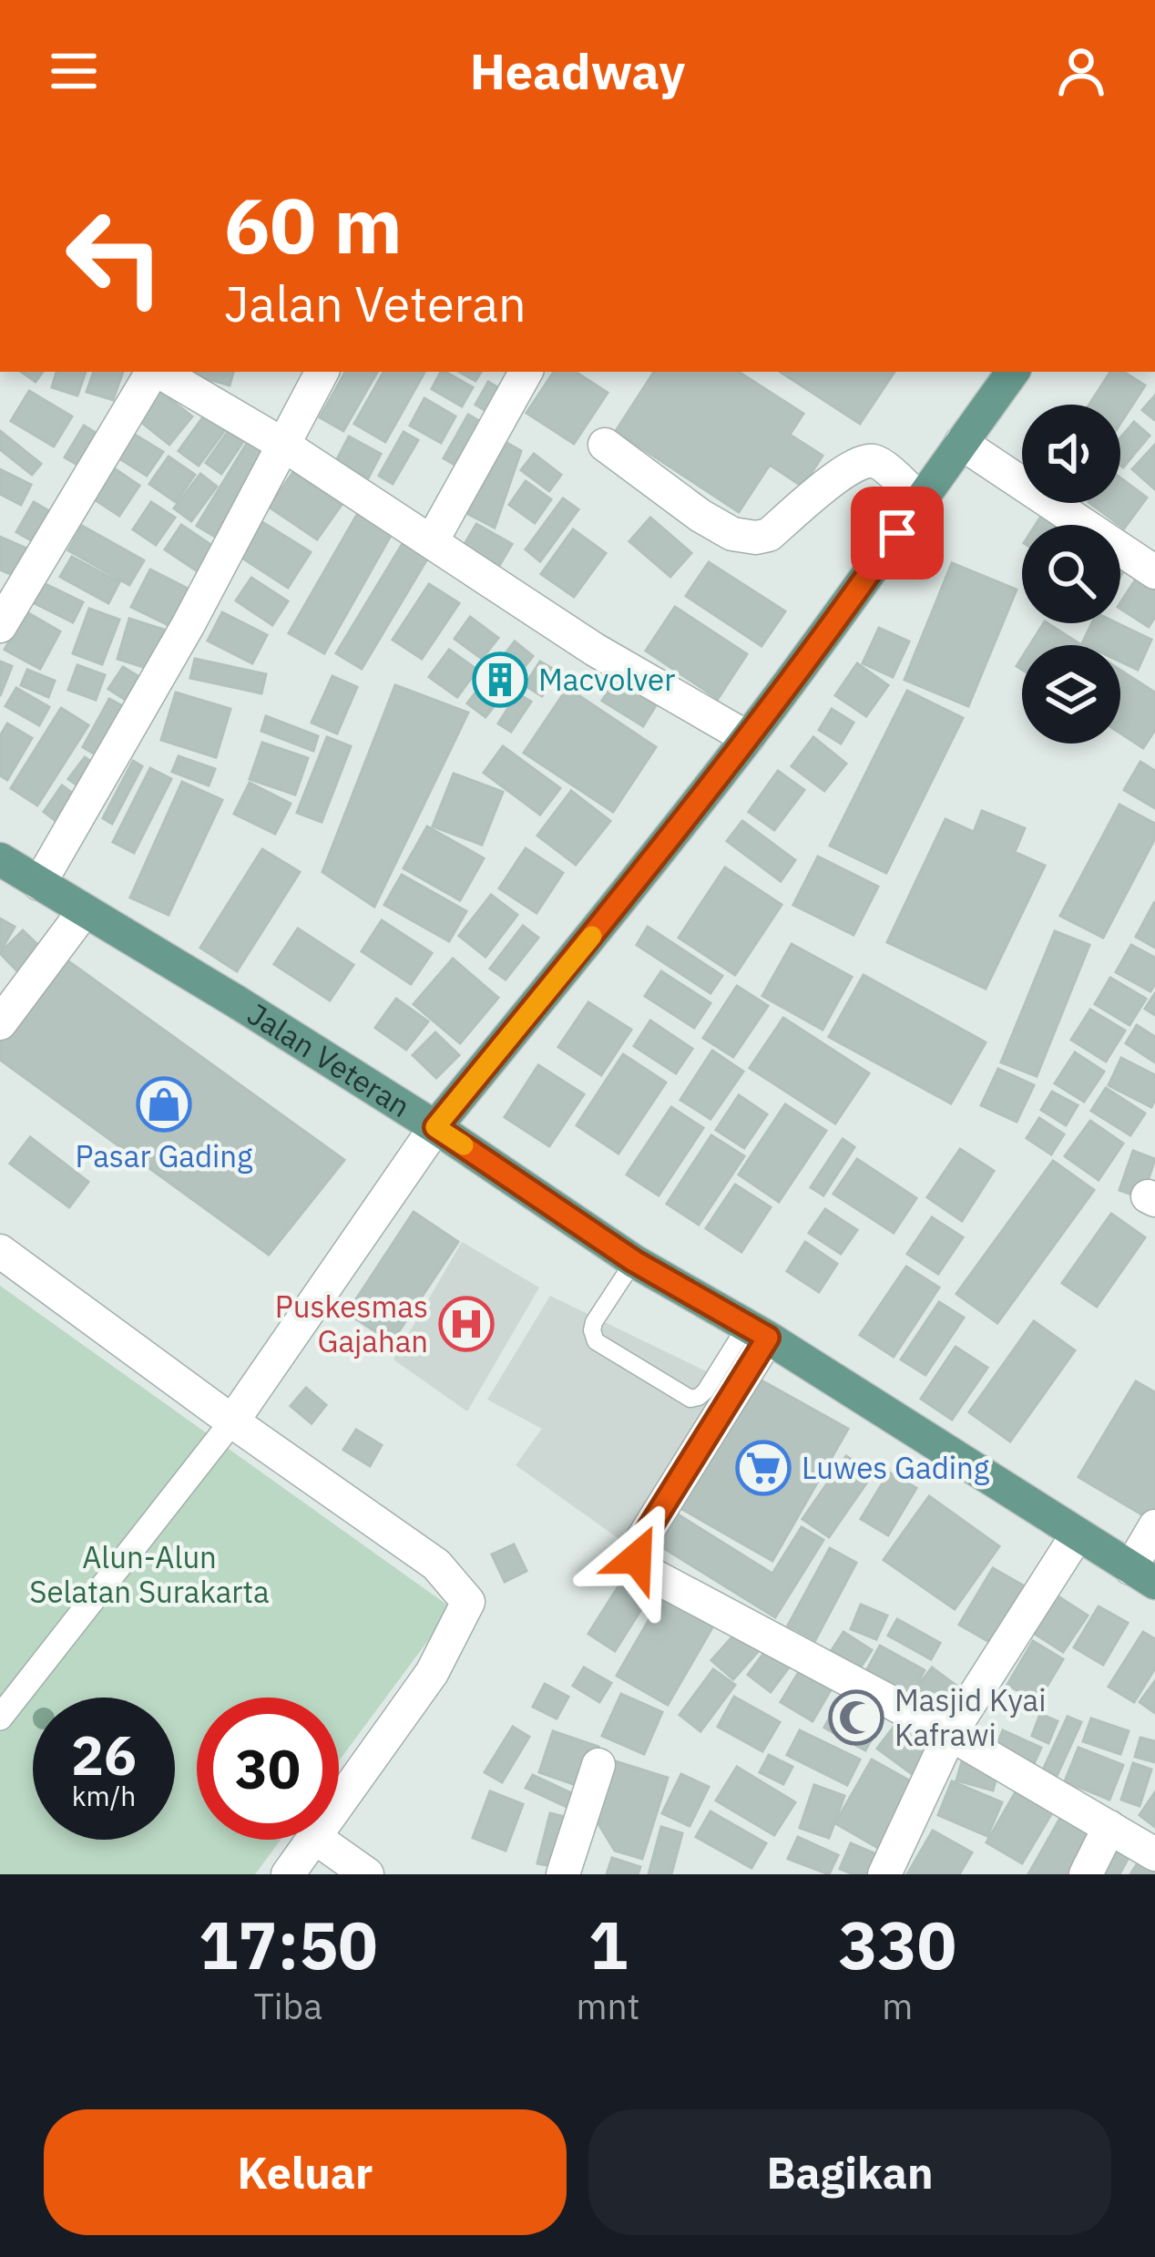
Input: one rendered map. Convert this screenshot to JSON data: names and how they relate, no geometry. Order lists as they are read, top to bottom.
{
  "streets": {
    "main road": ["Jalan Veteran"]
  },
  "parks": ["Alun-Alun Selatan Surakarta"],
  "places": {
    "building": ["Macvolver"],
    "shop": ["Pasar Gading"],
    "hospital": ["Puskesmas Gajahan"],
    "supermarket": ["Luwes Gading"],
    "mosque": ["Masjid Kyai Kafrawi"]
  },
  "page": {
    "header": "Headway",
    "turn": ["60 m", "Jalan Veteran"],
    "speed": "26 km/h",
    "limit": "30",
    "eta": [
      "17:50",
      "Tiba",
      "1",
      "mnt",
      "330",
      "m"
    ],
    "buttons": ["Keluar", "Bagikan"]
  }
}
